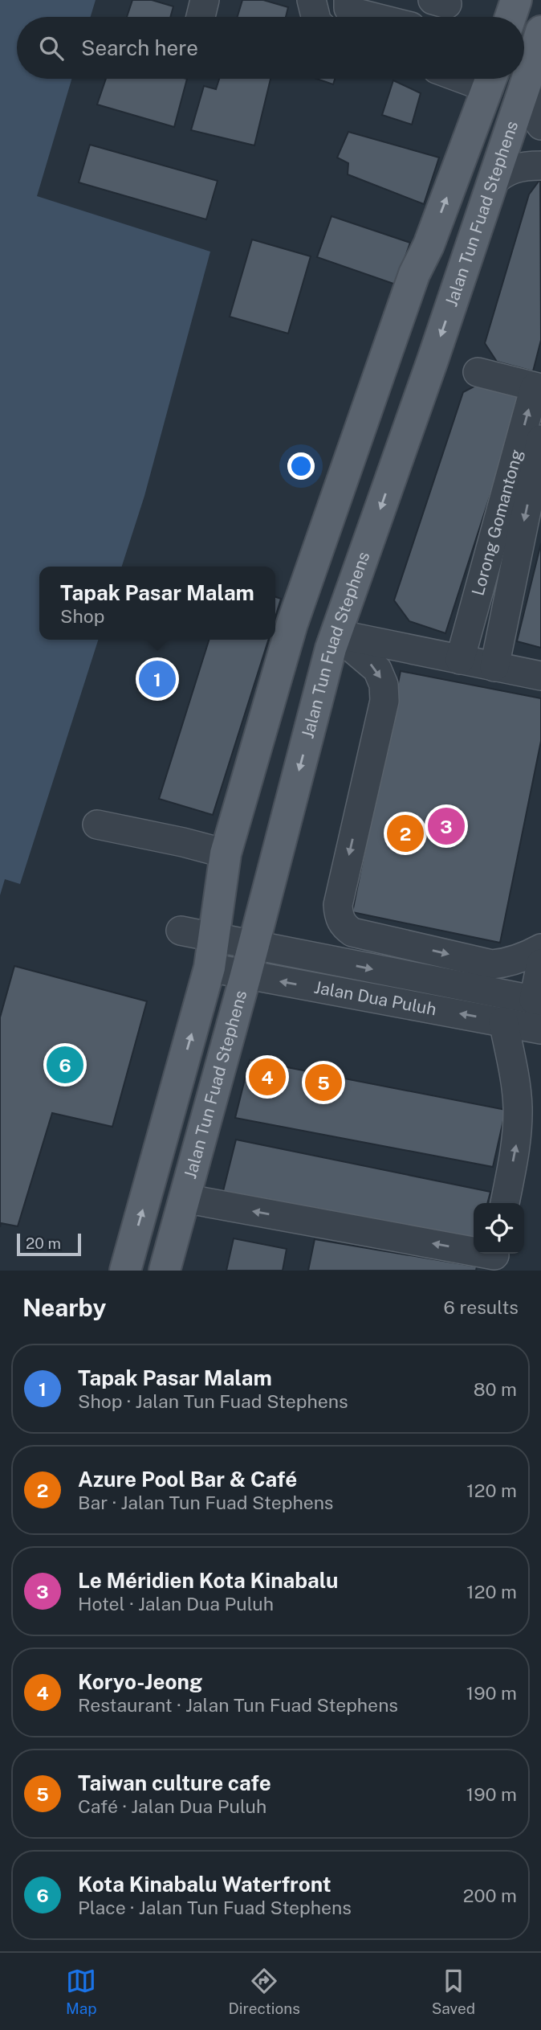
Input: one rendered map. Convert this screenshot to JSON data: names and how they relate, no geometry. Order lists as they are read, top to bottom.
{
  "streets": {
    "main road": ["Jalan Tun Fuad Stephens"],
    "street": ["Lorong Gomantong", "Jalan Dua Puluh"]
  },
  "crossings": [
    ["Jalan Tun Fuad Stephens", "Jalan Dua Puluh"]
  ],
  "scale_bar": "20 m",
  "page": {
    "search": "Search here",
    "popup": ["Tapak Pasar Malam", "Shop"],
    "pins": [
      "1",
      "3",
      "2",
      "6",
      "4",
      "5"
    ],
    "scale": "20 m",
    "heading": ["Nearby", "6 results"],
    "list": [
      {
        "mark": "1",
        "name": "Tapak Pasar Malam",
        "note": "Shop · Jalan Tun Fuad Stephens",
        "value": "80 m"
      },
      {
        "mark": "2",
        "name": "Azure Pool Bar & Café",
        "note": "Bar · Jalan Tun Fuad Stephens",
        "value": "120 m"
      },
      {
        "mark": "3",
        "name": "Le Méridien Kota Kinabalu",
        "note": "Hotel · Jalan Dua Puluh",
        "value": "120 m"
      },
      {
        "mark": "4",
        "name": "Koryo-Jeong",
        "note": "Restaurant · Jalan Tun Fuad Stephens",
        "value": "190 m"
      },
      {
        "mark": "5",
        "name": "Taiwan culture cafe",
        "note": "Café · Jalan Dua Puluh",
        "value": "190 m"
      },
      {
        "mark": "6",
        "name": "Kota Kinabalu Waterfront",
        "note": "Place · Jalan Tun Fuad Stephens",
        "value": "200 m"
      }
    ],
    "nav": ["Map", "Directions", "Saved"]
  }
}
